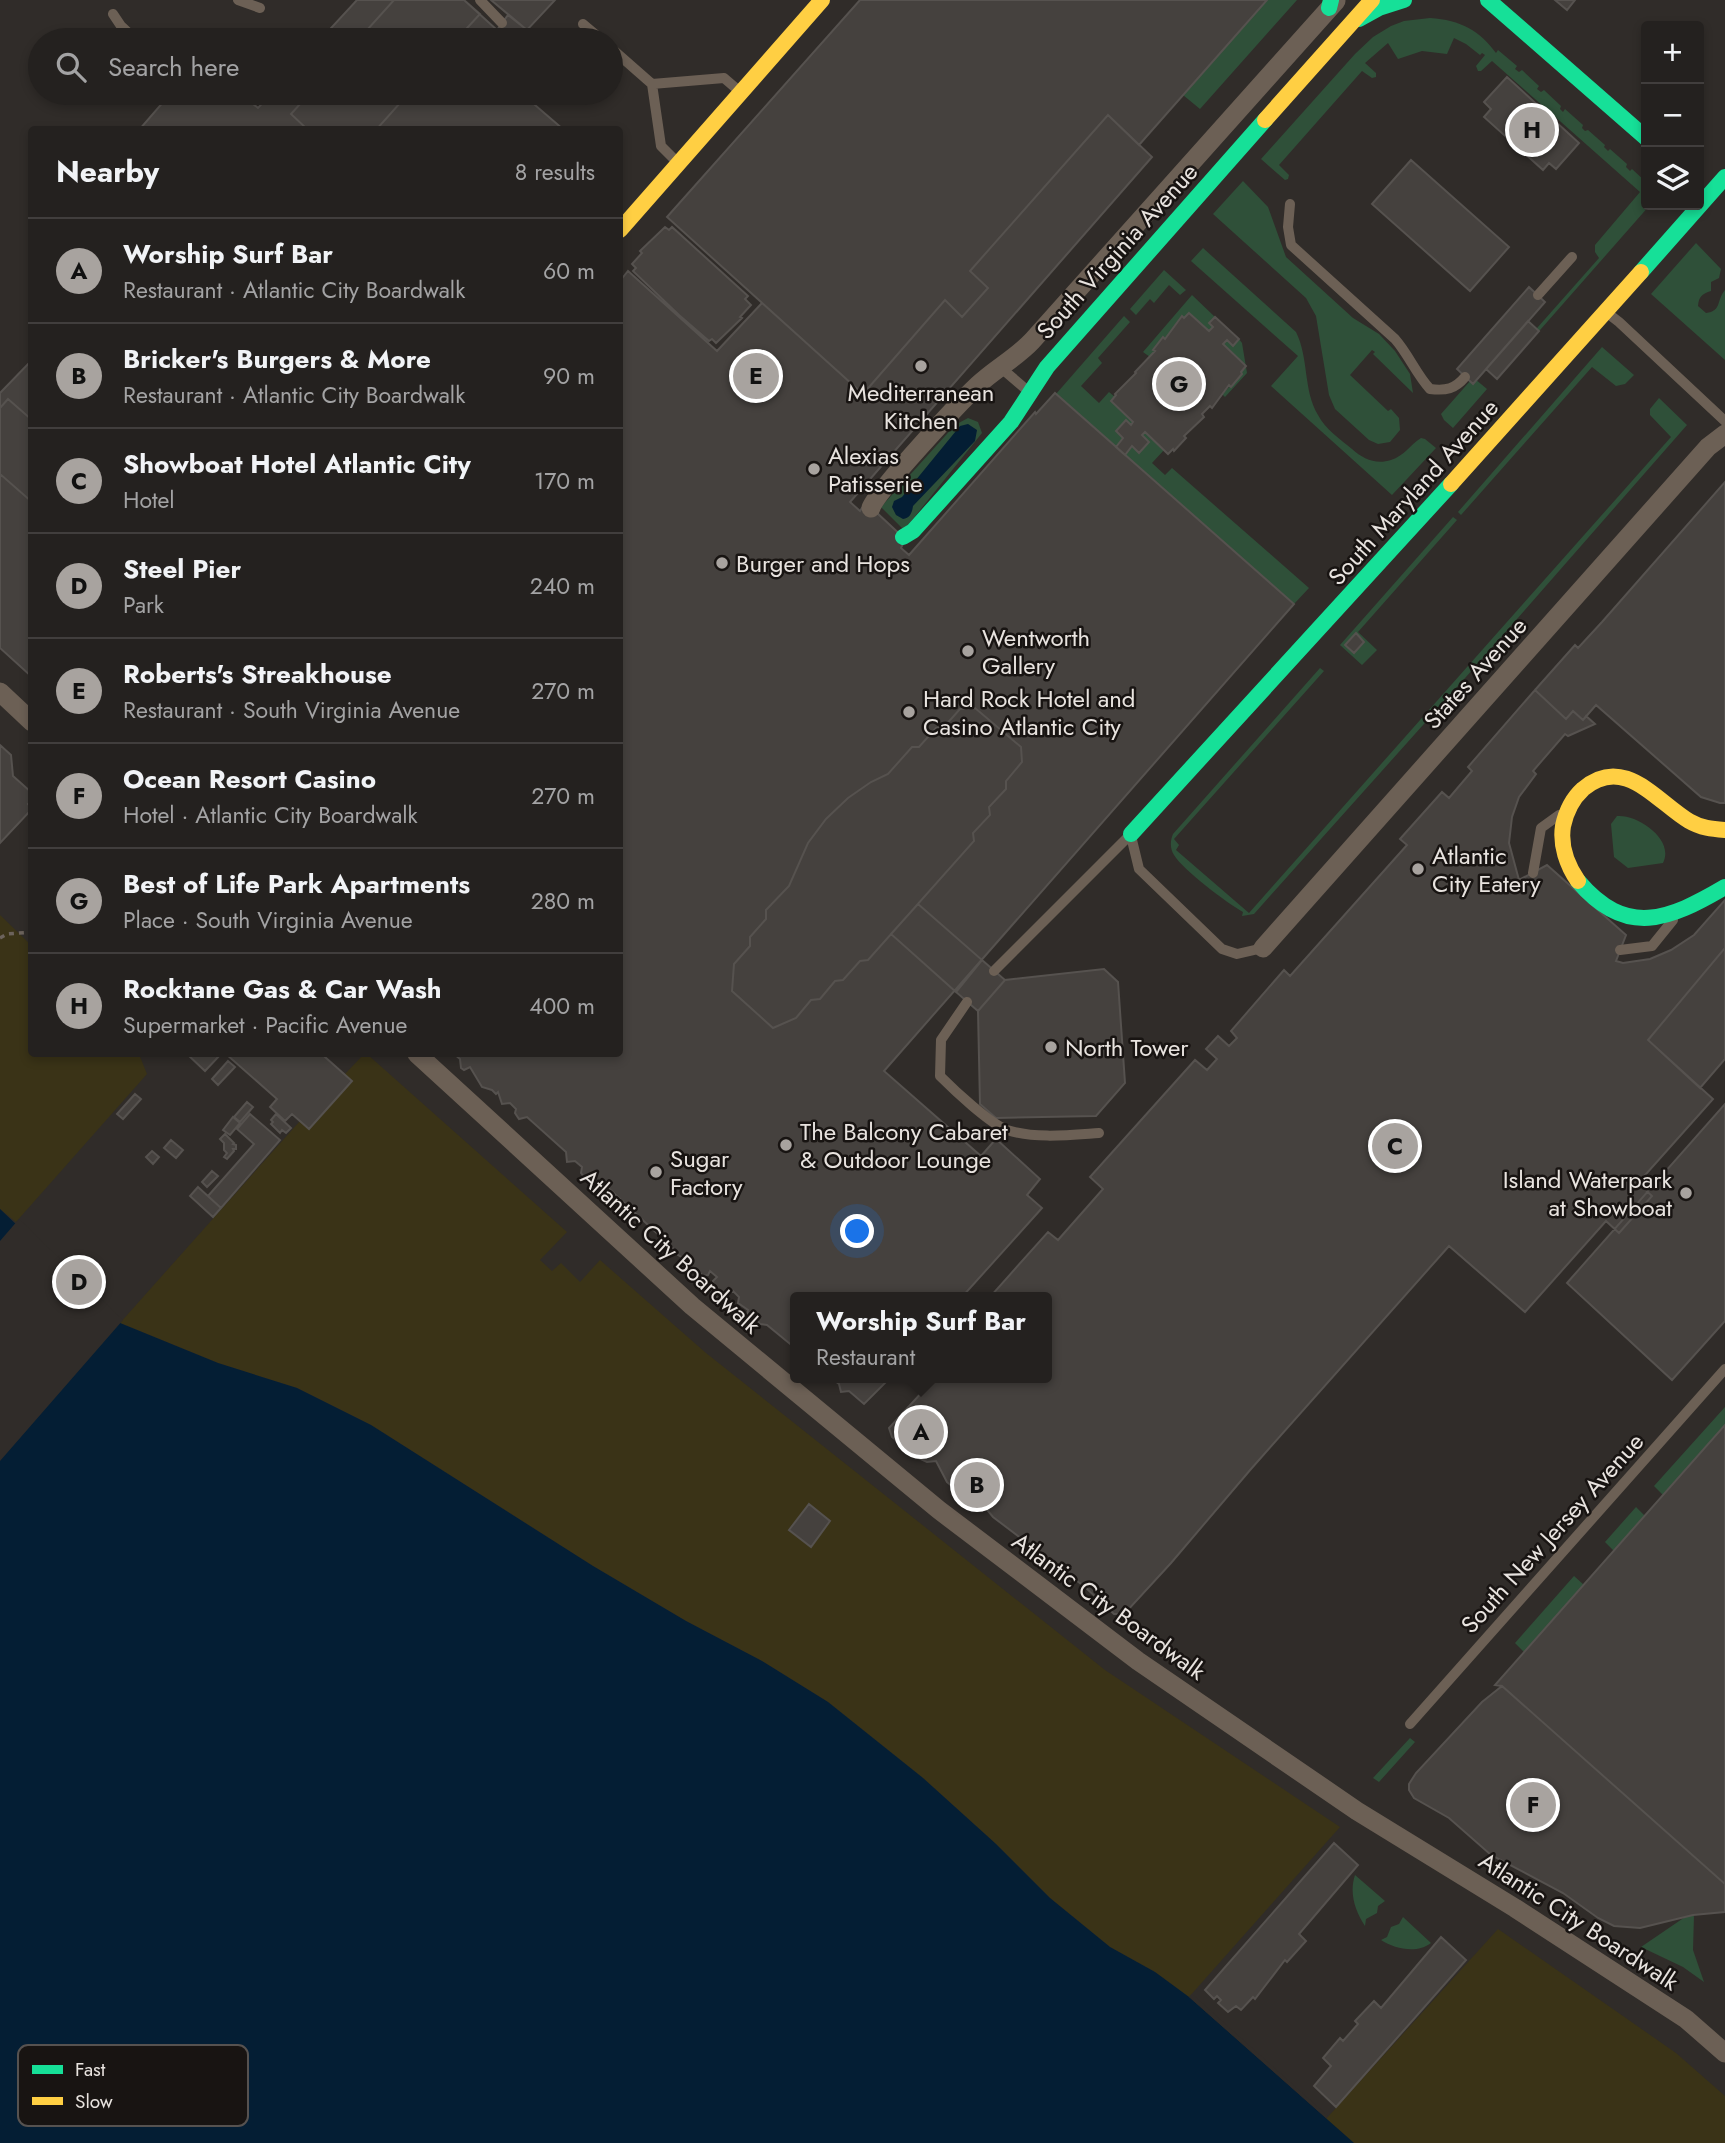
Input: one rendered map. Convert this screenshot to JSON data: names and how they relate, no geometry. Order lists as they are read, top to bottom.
{
  "streets": {
    "street": [
      "South Virginia Avenue",
      "South Maryland Avenue",
      "States Avenue",
      "Atlantic City Boardwalk"
    ],
    "lane": ["South New Jersey Avenue"]
  },
  "places": [
    "Mediterranean Kitchen",
    "Alexias Patisserie",
    "Burger and Hops",
    "Wentworth Gallery",
    "Hard Rock Hotel and Casino Atlantic City",
    "Atlantic City Eatery",
    "North Tower",
    "The Balcony Cabaret & Outdoor Lounge",
    "Sugar Factory",
    "Island Waterpark at Showboat"
  ],
  "legend": ["Fast", "Slow"],
  "page": {
    "map_buttons": ["+", "−"],
    "search": "Search here",
    "pins": [
      "H",
      "E",
      "G",
      "C",
      "D",
      "A",
      "B",
      "F"
    ],
    "heading": ["Nearby", "8 results"],
    "list": [
      {
        "mark": "A",
        "name": "Worship Surf Bar",
        "note": "Restaurant · Atlantic City Boardwalk",
        "value": "60 m"
      },
      {
        "mark": "B",
        "name": "Bricker's Burgers & More",
        "note": "Restaurant · Atlantic City Boardwalk",
        "value": "90 m"
      },
      {
        "mark": "C",
        "name": "Showboat Hotel Atlantic City",
        "note": "Hotel",
        "value": "170 m"
      },
      {
        "mark": "D",
        "name": "Steel Pier",
        "note": "Park",
        "value": "240 m"
      },
      {
        "mark": "E",
        "name": "Roberts's Streakhouse",
        "note": "Restaurant · South Virginia Avenue",
        "value": "270 m"
      },
      {
        "mark": "F",
        "name": "Ocean Resort Casino",
        "note": "Hotel · Atlantic City Boardwalk",
        "value": "270 m"
      },
      {
        "mark": "G",
        "name": "Best of Life Park Apartments",
        "note": "Place · South Virginia Avenue",
        "value": "280 m"
      },
      {
        "mark": "H",
        "name": "Rocktane Gas & Car Wash",
        "note": "Supermarket · Pacific Avenue",
        "value": "400 m"
      }
    ],
    "popup": ["Worship Surf Bar", "Restaurant"]
  }
}
